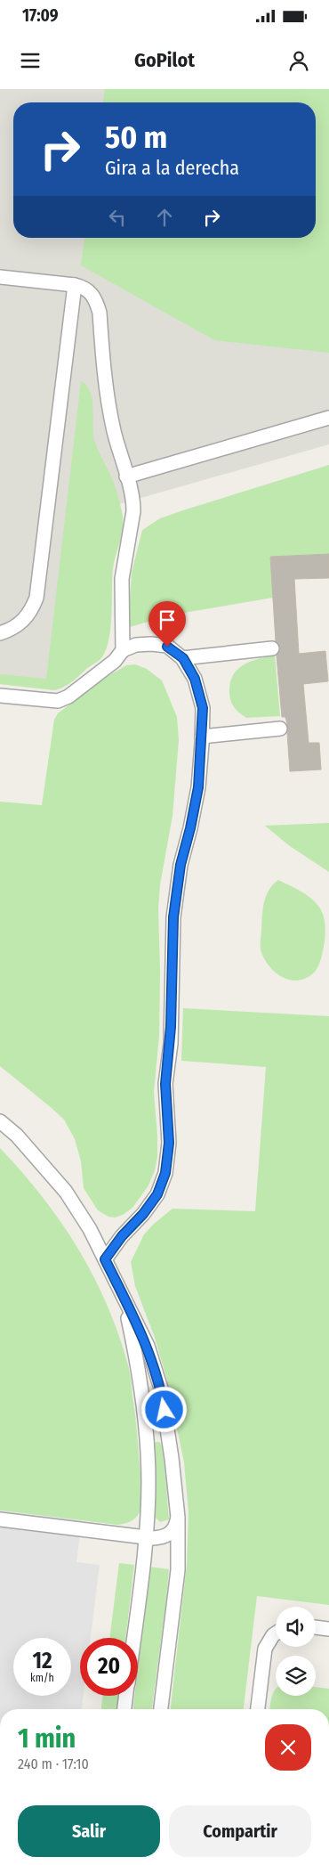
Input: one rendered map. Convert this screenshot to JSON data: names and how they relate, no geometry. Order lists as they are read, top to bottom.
{
  "page": {
    "status": "17:09",
    "header": "GoPilot",
    "turn": ["50 m", "Gira a la derecha"],
    "speed": "12 km/h",
    "limit": "20",
    "heading": ["1 min", "240 m · 17:10"],
    "buttons": ["Salir", "Compartir"]
  }
}
